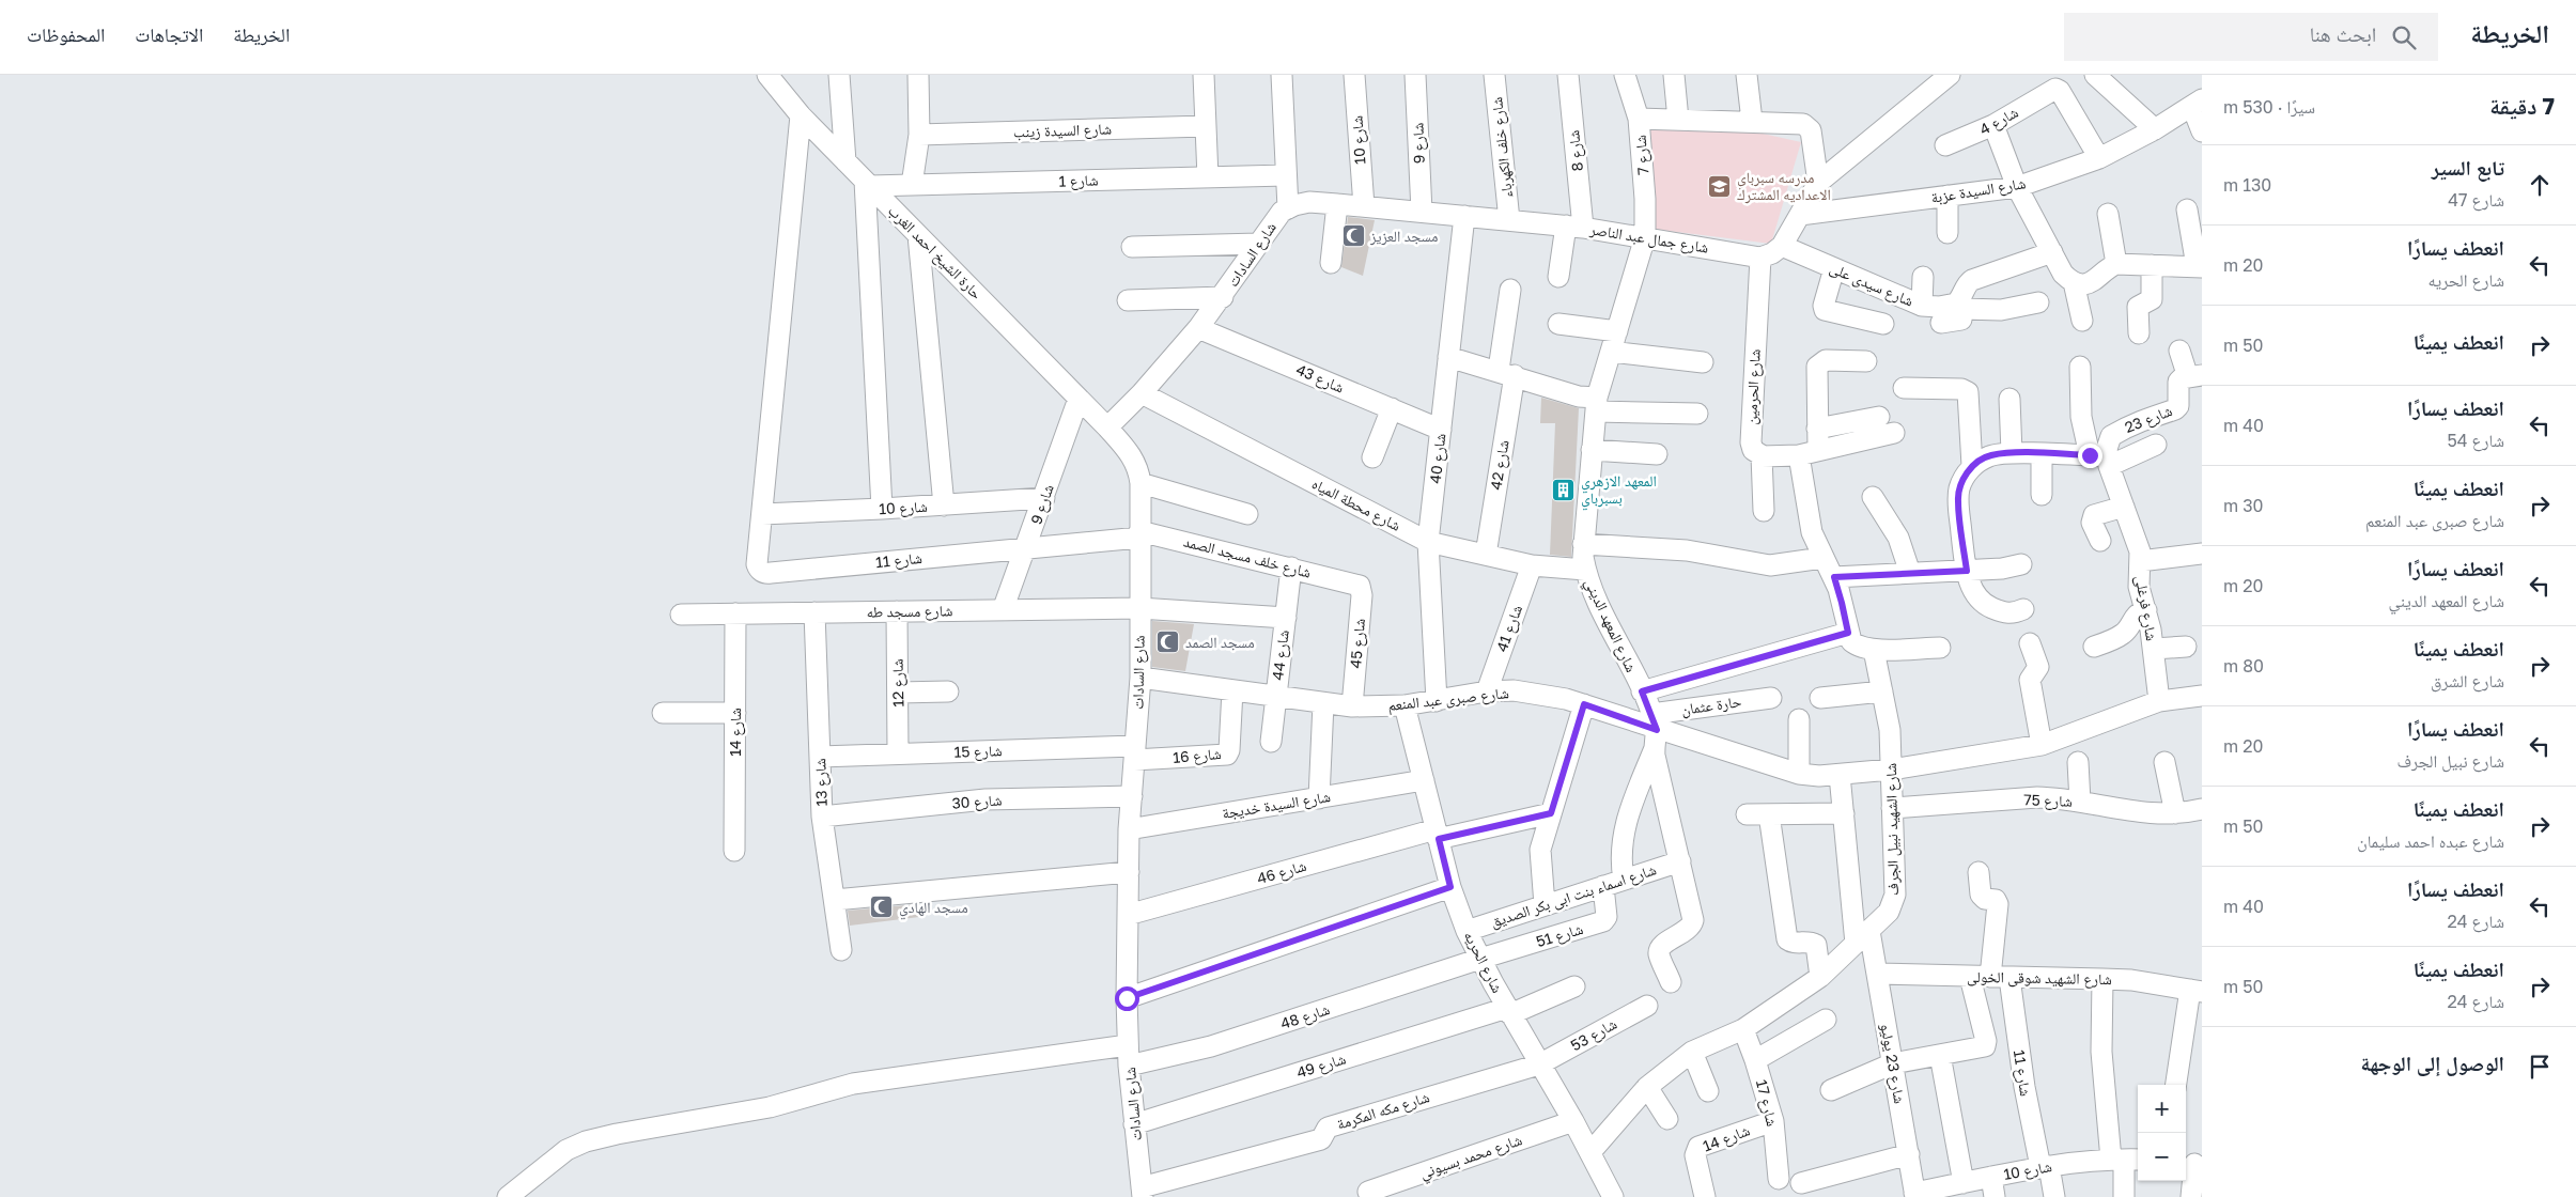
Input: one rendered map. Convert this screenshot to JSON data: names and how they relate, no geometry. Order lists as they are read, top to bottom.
{
  "streets": {
    "street": [
      "شارع 4",
      "شارع السيدة زينب",
      "شارع 10",
      "شارع 9",
      "شارع خلف الكهرباء",
      "شارع 8",
      "شارع 7",
      "شارع 1",
      "شارع السيدة عزبة",
      "شارع جمال عبد الناصر",
      "حارة الشيخ احمد الغرب",
      "شارع السادات",
      "شارع سيدى على",
      "شارع 43",
      "شارع الحرمين",
      "شارع 23",
      "شارع 40",
      "شارع 42",
      "شارع محطة المياه",
      "شارع خلف مسجد الصمد",
      "شارع 11",
      "شارع فرغلى",
      "شارع مسجد طه",
      "شارع المعهد الديني",
      "شارع 41",
      "شارع 45",
      "شارع 44",
      "شارع 12",
      "شارع صبرى عبد المنعم",
      "حارة عثمان",
      "شارع 14",
      "شارع 15",
      "شارع 16",
      "شارع 13",
      "شارع 75",
      "شارع 30",
      "شارع السيدة خديجة",
      "شارع الشهيد نبيل الجرف",
      "شارع 46",
      "شارع اسماء بنت ابى بكر الصديق",
      "شارع 51",
      "شارع الحريه",
      "شارع الشهيد شوقى الخولى",
      "شارع 48",
      "شارع 53",
      "شارع 23 يوليو",
      "شارع 49",
      "شارع 17",
      "شارع مكه المكرمة",
      "شارع محمد بسيوني"
    ]
  },
  "crossings": [
    ["شارع 4", "شارع السيدة عزبة"],
    ["شارع 10", "شارع 9"],
    ["شارع 10", "شارع جمال عبد الناصر"],
    ["شارع 10", "شارع 11"],
    ["شارع 10", "شارع 23 يوليو"],
    ["شارع 9", "شارع جمال عبد الناصر"],
    ["شارع 9", "حارة الشيخ احمد الغرب"],
    ["شارع 9", "شارع خلف مسجد الصمد"],
    ["شارع 9", "شارع 11"],
    ["شارع 9", "شارع مسجد طه"],
    ["شارع خلف الكهرباء", "شارع جمال عبد الناصر"],
    ["شارع 8", "شارع جمال عبد الناصر"],
    ["شارع 7", "شارع جمال عبد الناصر"],
    ["شارع 7", "شارع المعهد الديني"],
    ["شارع 1", "حارة الشيخ احمد الغرب"],
    ["شارع جمال عبد الناصر", "شارع السادات"],
    ["شارع جمال عبد الناصر", "شارع الحرمين"],
    ["شارع جمال عبد الناصر", "شارع 40"],
    ["شارع جمال عبد الناصر", "شارع المعهد الديني"],
    ["حارة الشيخ احمد الغرب", "شارع السادات"],
    ["شارع السادات", "شارع 43"],
    ["شارع السادات", "شارع محطة المياه"],
    ["شارع السادات", "شارع خلف مسجد الصمد"],
    ["شارع السادات", "شارع مسجد طه"],
    ["شارع السادات", "شارع صبرى عبد المنعم"],
    ["شارع السادات", "شارع 15"],
    ["شارع السادات", "شارع 16"],
    ["شارع السادات", "شارع 30"],
    ["شارع السادات", "شارع السيدة خديجة"],
    ["شارع السادات", "شارع 46"],
    ["شارع السادات", "شارع 48"],
    ["شارع السادات", "شارع 49"],
    ["شارع السادات", "شارع مكه المكرمة"],
    ["شارع 43", "شارع 40"],
    ["شارع 23", "شارع فرغلى"],
    ["شارع 40", "شارع محطة المياه"],
    ["شارع 40", "شارع صبرى عبد المنعم"],
    ["شارع 42", "شارع محطة المياه"],
    ["شارع محطة المياه", "شارع المعهد الديني"],
    ["شارع محطة المياه", "شارع 41"],
    ["شارع خلف مسجد الصمد", "شارع 11"],
    ["شارع خلف مسجد الصمد", "شارع 45"],
    ["شارع خلف مسجد الصمد", "شارع 44"],
    ["شارع 11", "شارع الشهيد شوقى الخولى"],
    ["شارع فرغلى", "شارع صبرى عبد المنعم"],
    ["شارع مسجد طه", "شارع 44"],
    ["شارع مسجد طه", "شارع 12"],
    ["شارع مسجد طه", "شارع 14"],
    ["شارع مسجد طه", "شارع 13"],
    ["شارع المعهد الديني", "شارع صبرى عبد المنعم"],
    ["شارع المعهد الديني", "حارة عثمان"],
    ["شارع المعهد الديني", "شارع اسماء بنت ابى بكر الصديق"],
    ["شارع 41", "شارع صبرى عبد المنعم"],
    ["شارع 45", "شارع صبرى عبد المنعم"],
    ["شارع 44", "شارع صبرى عبد المنعم"],
    ["شارع 12", "شارع 15"],
    ["شارع صبرى عبد المنعم", "حارة عثمان"],
    ["شارع صبرى عبد المنعم", "شارع 16"],
    ["شارع صبرى عبد المنعم", "شارع الشهيد نبيل الجرف"],
    ["شارع صبرى عبد المنعم", "شارع الحريه"],
    ["شارع صبرى عبد المنعم", "شارع 23 يوليو"],
    ["شارع 14", "شارع 17"],
    ["شارع 15", "شارع 16"],
    ["شارع 15", "شارع 13"],
    ["شارع 13", "شارع 30"],
    ["شارع 75", "شارع الشهيد نبيل الجرف"],
    ["شارع السيدة خديجة", "شارع الحريه"],
    ["شارع الشهيد نبيل الجرف", "شارع الحريه"],
    ["شارع الشهيد نبيل الجرف", "شارع 23 يوليو"],
    ["شارع الشهيد نبيل الجرف", "شارع 17"],
    ["شارع 46", "شارع الحريه"],
    ["شارع اسماء بنت ابى بكر الصديق", "شارع 51"],
    ["شارع اسماء بنت ابى بكر الصديق", "شارع الحريه"],
    ["شارع 51", "شارع الحريه"],
    ["شارع 51", "شارع 48"],
    ["شارع الحريه", "شارع 48"],
    ["شارع الحريه", "شارع 53"],
    ["شارع الحريه", "شارع 49"],
    ["شارع الحريه", "شارع مكه المكرمة"],
    ["شارع الحريه", "شارع محمد بسيوني"],
    ["شارع الشهيد شوقى الخولى", "شارع 23 يوليو"],
    ["شارع 53", "شارع مكه المكرمة"]
  ],
  "places": {
    "school or university": ["مدرسه سبرباي الاعداديه المشترك"],
    "mosque": ["مسجد العزيز", "مسجد الصمد", "مسجد الهادي"],
    "building": ["المعهد الازهري بسبرباي"]
  },
  "page": {
    "header": "الخريطة",
    "search": "ابحث هنا",
    "nav": ["الخريطة", "الاتجاهات", "المحفوظات"],
    "heading": ["7 دقيقة", "سيرًا · 530 m"],
    "list": [
      ["تابع السير", "شارع 47", "130 m"],
      ["انعطف يسارًا", "شارع الحريه", "20 m"],
      ["انعطف يمينًا", "50 m"],
      ["انعطف يسارًا", "شارع 54", "40 m"],
      ["انعطف يمينًا", "شارع صبرى عبد المنعم", "30 m"],
      ["انعطف يسارًا", "شارع المعهد الديني", "20 m"],
      ["انعطف يمينًا", "شارع الشرق", "80 m"],
      ["انعطف يسارًا", "شارع نبيل الجرف", "20 m"],
      ["انعطف يمينًا", "شارع عبده احمد سليمان", "50 m"],
      ["انعطف يسارًا", "شارع 24", "40 m"],
      ["انعطف يمينًا", "شارع 24", "50 m"],
      "الوصول إلى الوجهة"
    ],
    "map_buttons": ["+", "−"]
  }
}
